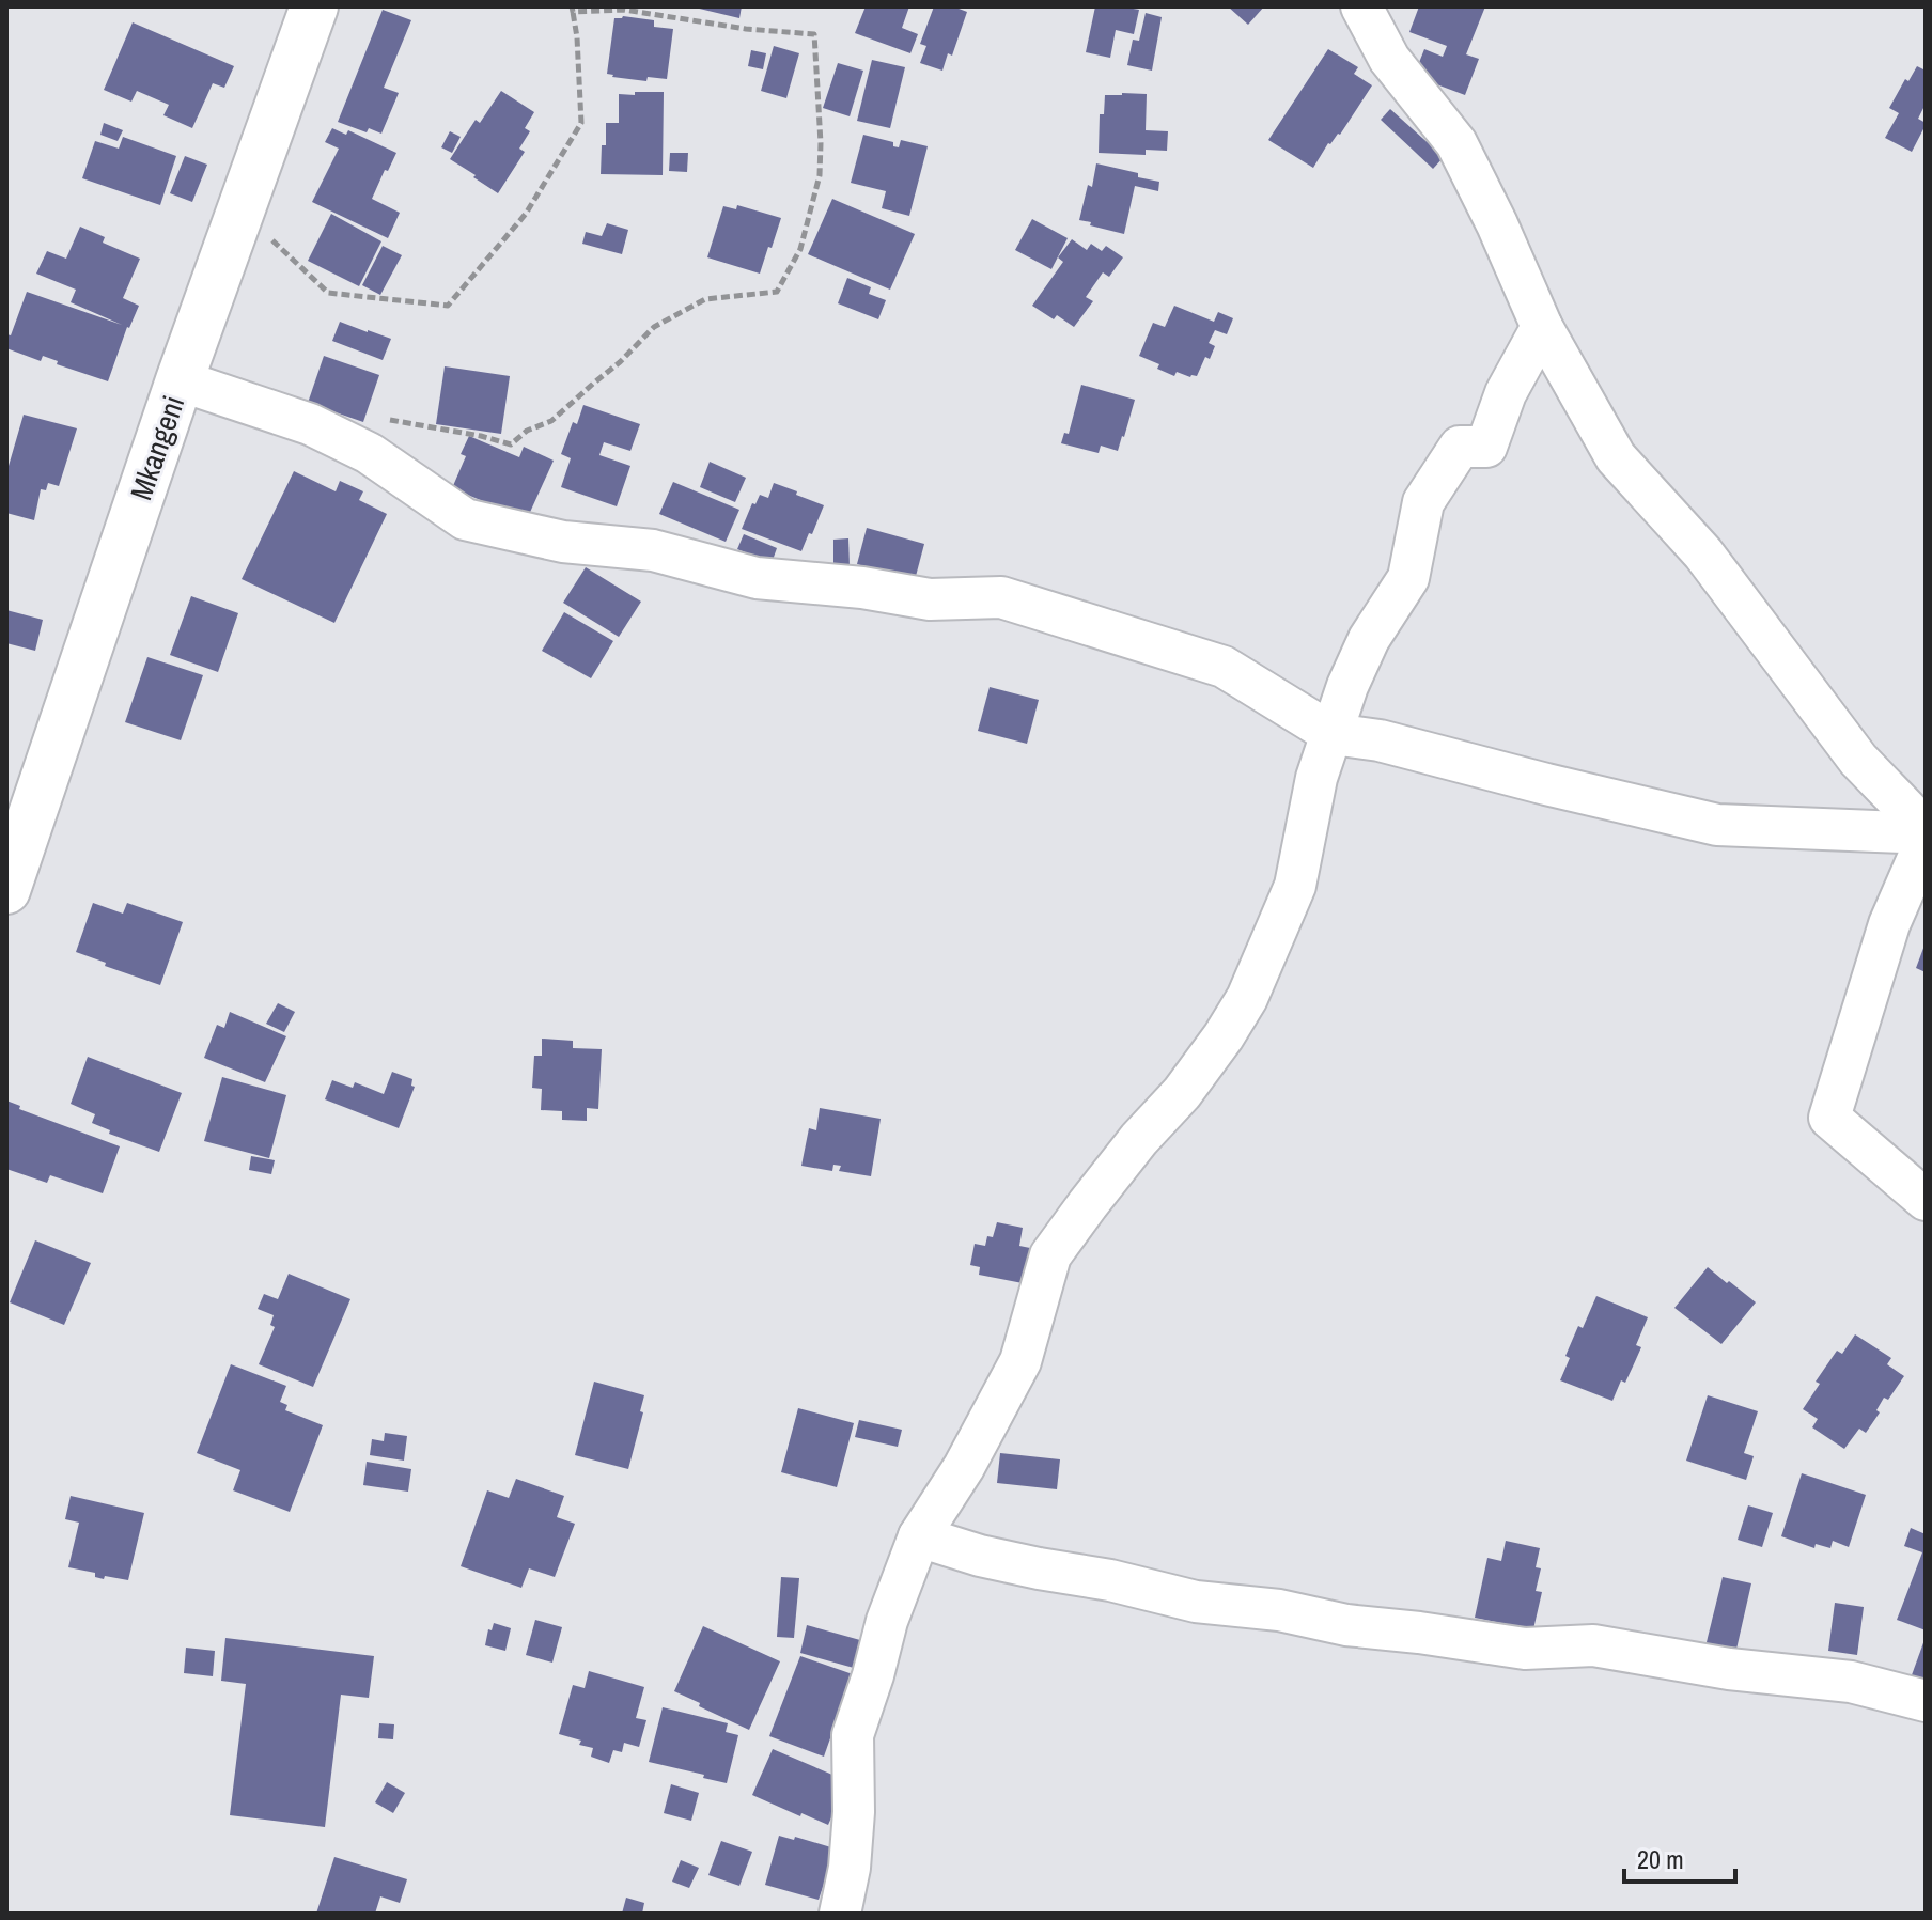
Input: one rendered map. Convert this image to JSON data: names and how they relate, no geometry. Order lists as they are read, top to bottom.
{
  "streets": {
    "street": ["Mkangeni"]
  },
  "scale_bar": "20 m"
}
